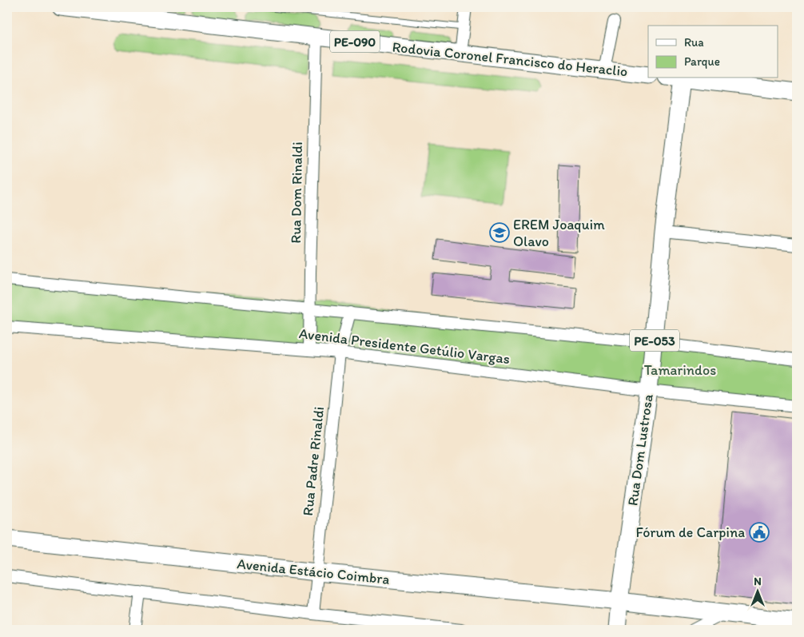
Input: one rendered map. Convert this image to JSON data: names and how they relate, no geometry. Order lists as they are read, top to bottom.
{
  "streets": {
    "main road": [
      "PE-090",
      "Rodovia Coronel Francisco do Heraclio",
      "PE-053",
      "Rua Dom Lustrosa",
      "Avenida Estácio Coimbra"
    ],
    "street": ["Rua Dom Rinaldi", "Avenida Presidente Getúlio Vargas", "Rua Padre Rinaldi"]
  },
  "crossings": [
    ["Rodovia Coronel Francisco do Heraclio", "Rua Dom Rinaldi"],
    ["Rua Dom Rinaldi", "Avenida Presidente Getúlio Vargas"],
    ["Avenida Presidente Getúlio Vargas", "Rua Dom Lustrosa"],
    ["Avenida Presidente Getúlio Vargas", "Rua Padre Rinaldi"],
    ["Rua Dom Lustrosa", "Avenida Estácio Coimbra"],
    ["Rua Padre Rinaldi", "Avenida Estácio Coimbra"]
  ],
  "parks": ["Tamarindos"],
  "places": {
    "school or university": ["EREM Joaquim Olavo"],
    "public building": ["Fórum de Carpina"]
  },
  "legend": ["Rua", "Parque"],
  "north": "top"
}
